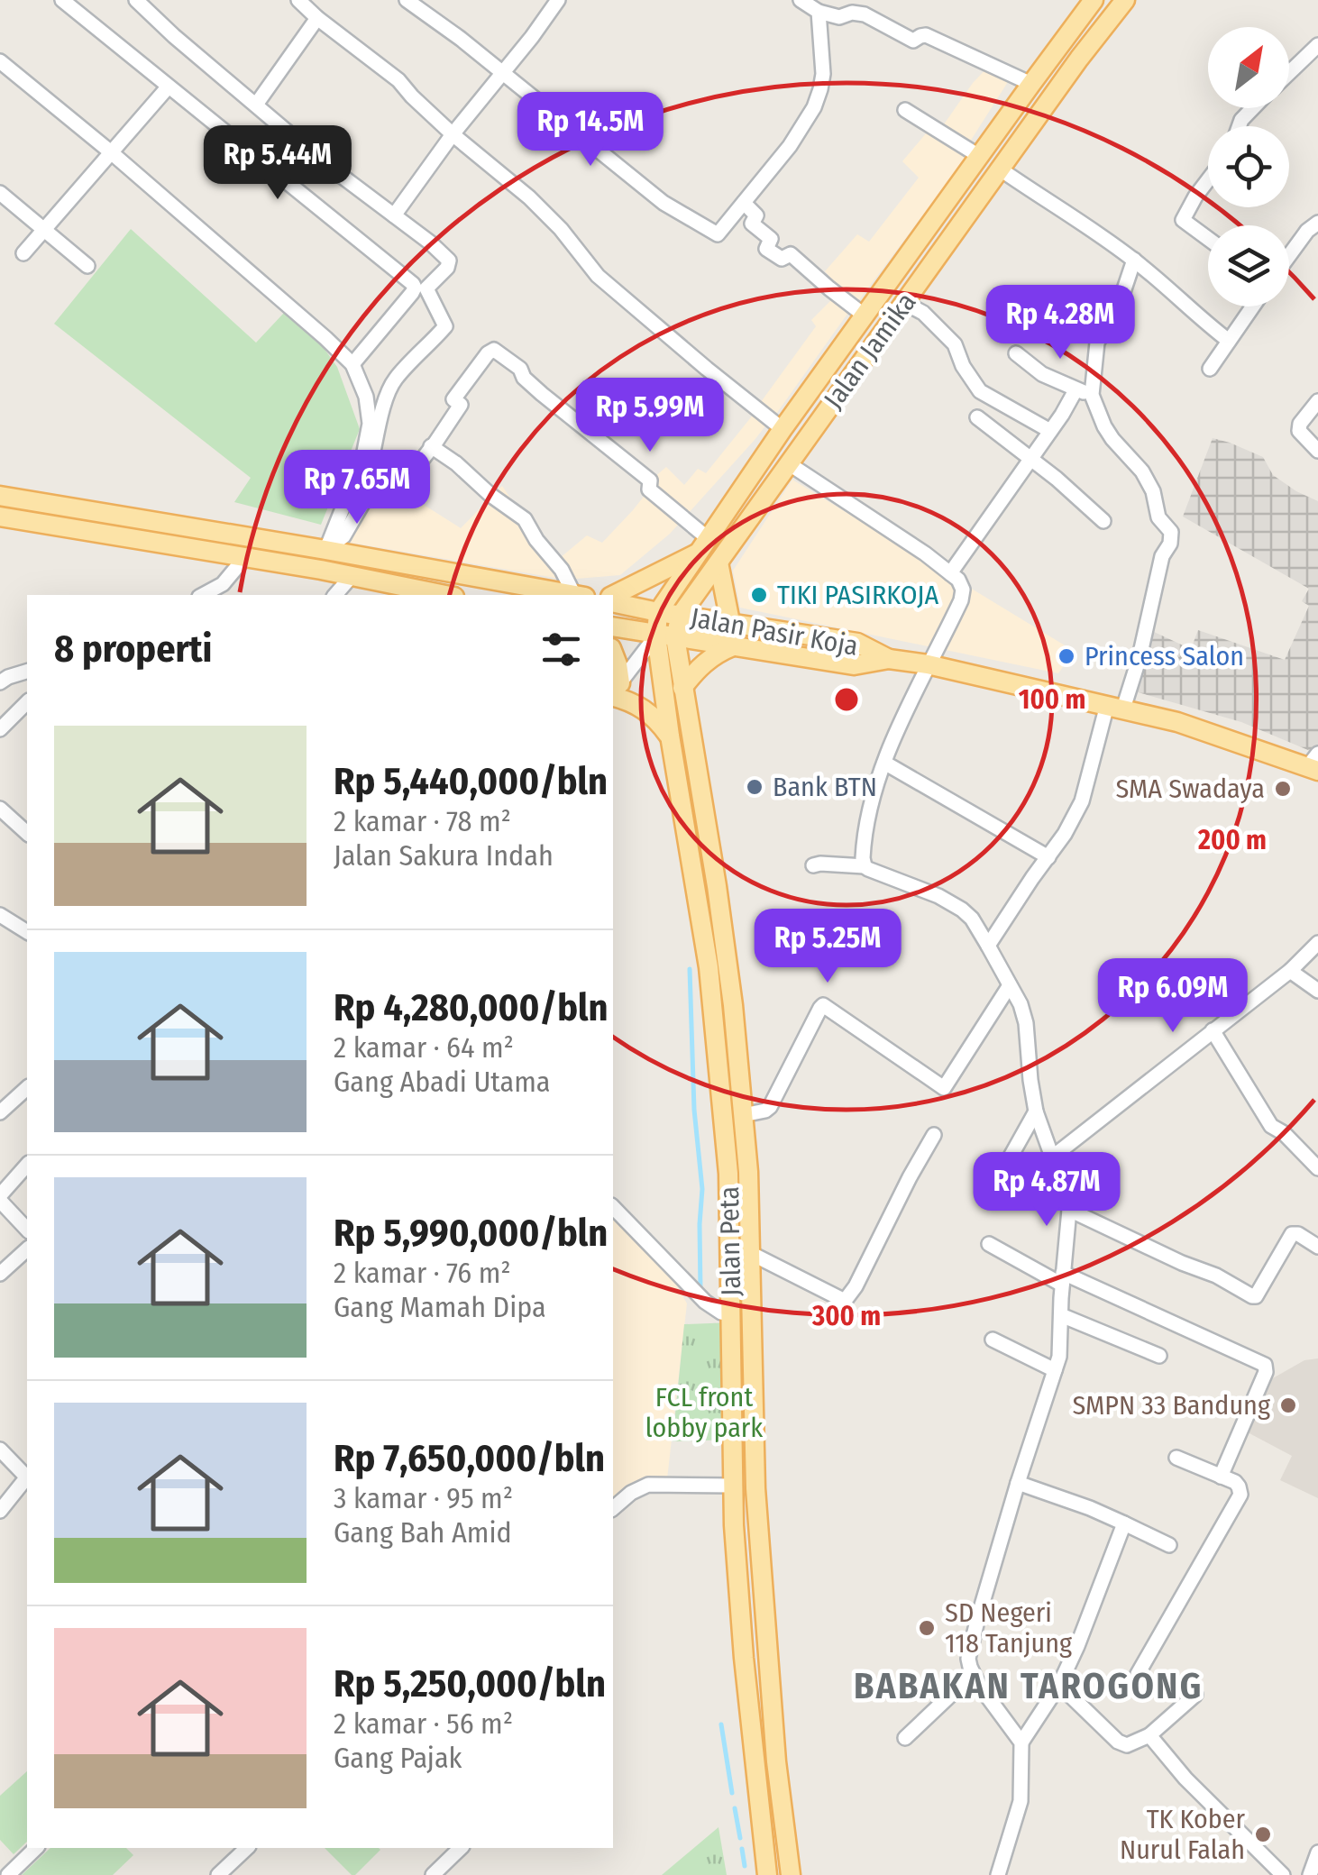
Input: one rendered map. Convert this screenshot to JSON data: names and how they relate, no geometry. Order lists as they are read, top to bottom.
{
  "streets": {
    "main road": ["Jalan Jamika", "Jalan Pasir Koja", "Jalan Peta"]
  },
  "crossings": [
    ["Jalan Jamika", "Jalan Pasir Koja"],
    ["Jalan Jamika", "Jalan Peta"],
    ["Jalan Pasir Koja", "Jalan Peta"]
  ],
  "districts": ["BABAKAN TAROGONG"],
  "parks": ["FCL front lobby park"],
  "places": [
    "TIKI PASIRKOJA",
    "Princess Salon",
    "Bank BTN",
    "SMA Swadaya",
    "SMPN 33 Bandung",
    "SD Negeri 118 Tanjung",
    "TK Kober Nurul Falah"
  ],
  "north": "top right",
  "page": {
    "price": [
      "Rp 14.5M",
      "Rp 5.44M",
      "Rp 4.28M",
      "Rp 5.99M",
      "Rp 7.65M",
      "Rp 5.25M",
      "Rp 6.09M",
      "Rp 4.87M"
    ],
    "heading": "8 properti",
    "list": [
      {
        "name": "Rp 5,440,000/bln",
        "note": "2 kamar · 78 m² · Jalan Sakura Indah"
      },
      {
        "name": "Rp 4,280,000/bln",
        "note": "2 kamar · 64 m² · Gang Abadi Utama"
      },
      {
        "name": "Rp 5,990,000/bln",
        "note": "2 kamar · 76 m² · Gang Mamah Dipa"
      },
      {
        "name": "Rp 7,650,000/bln",
        "note": "3 kamar · 95 m² · Gang Bah Amid"
      },
      {
        "name": "Rp 5,250,000/bln",
        "note": "2 kamar · 56 m² · Gang Pajak"
      }
    ]
  },
  "rings": ["100 m", "200 m", "300 m"]
}
